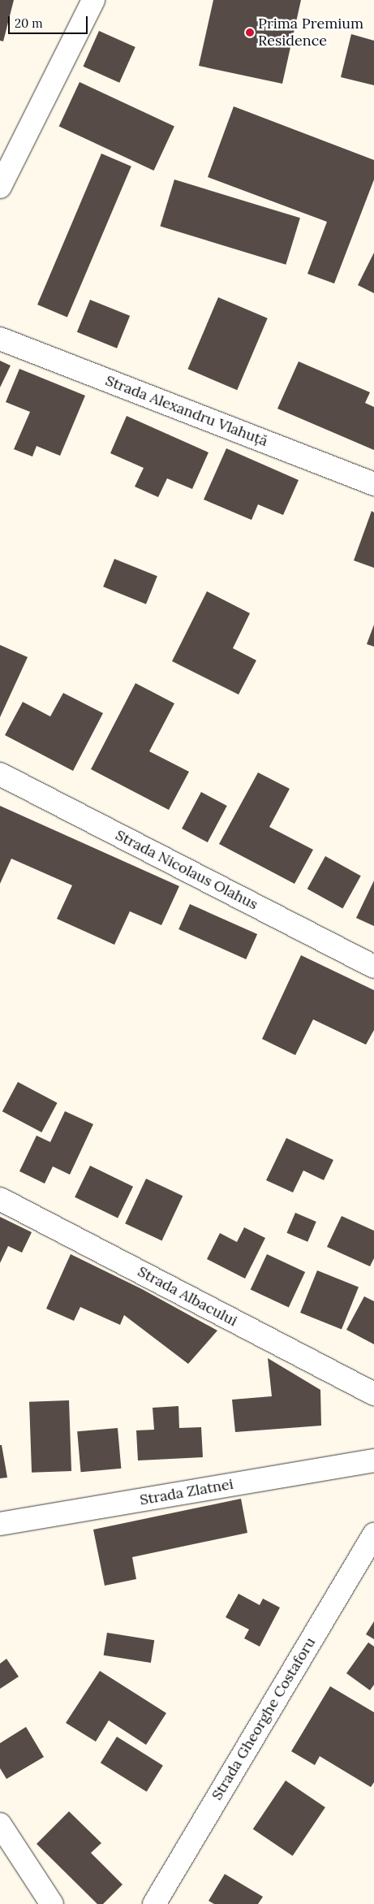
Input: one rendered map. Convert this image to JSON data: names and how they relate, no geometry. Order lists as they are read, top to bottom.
{
  "streets": {
    "street": [
      "Strada Alexandru Vlahuță",
      "Strada Nicolaus Olahus",
      "Strada Albacului",
      "Strada Zlatnei",
      "Strada Gheorghe Costaforu"
    ]
  },
  "places": ["Prima Premium Residence"],
  "scale_bar": "20 m"
}
